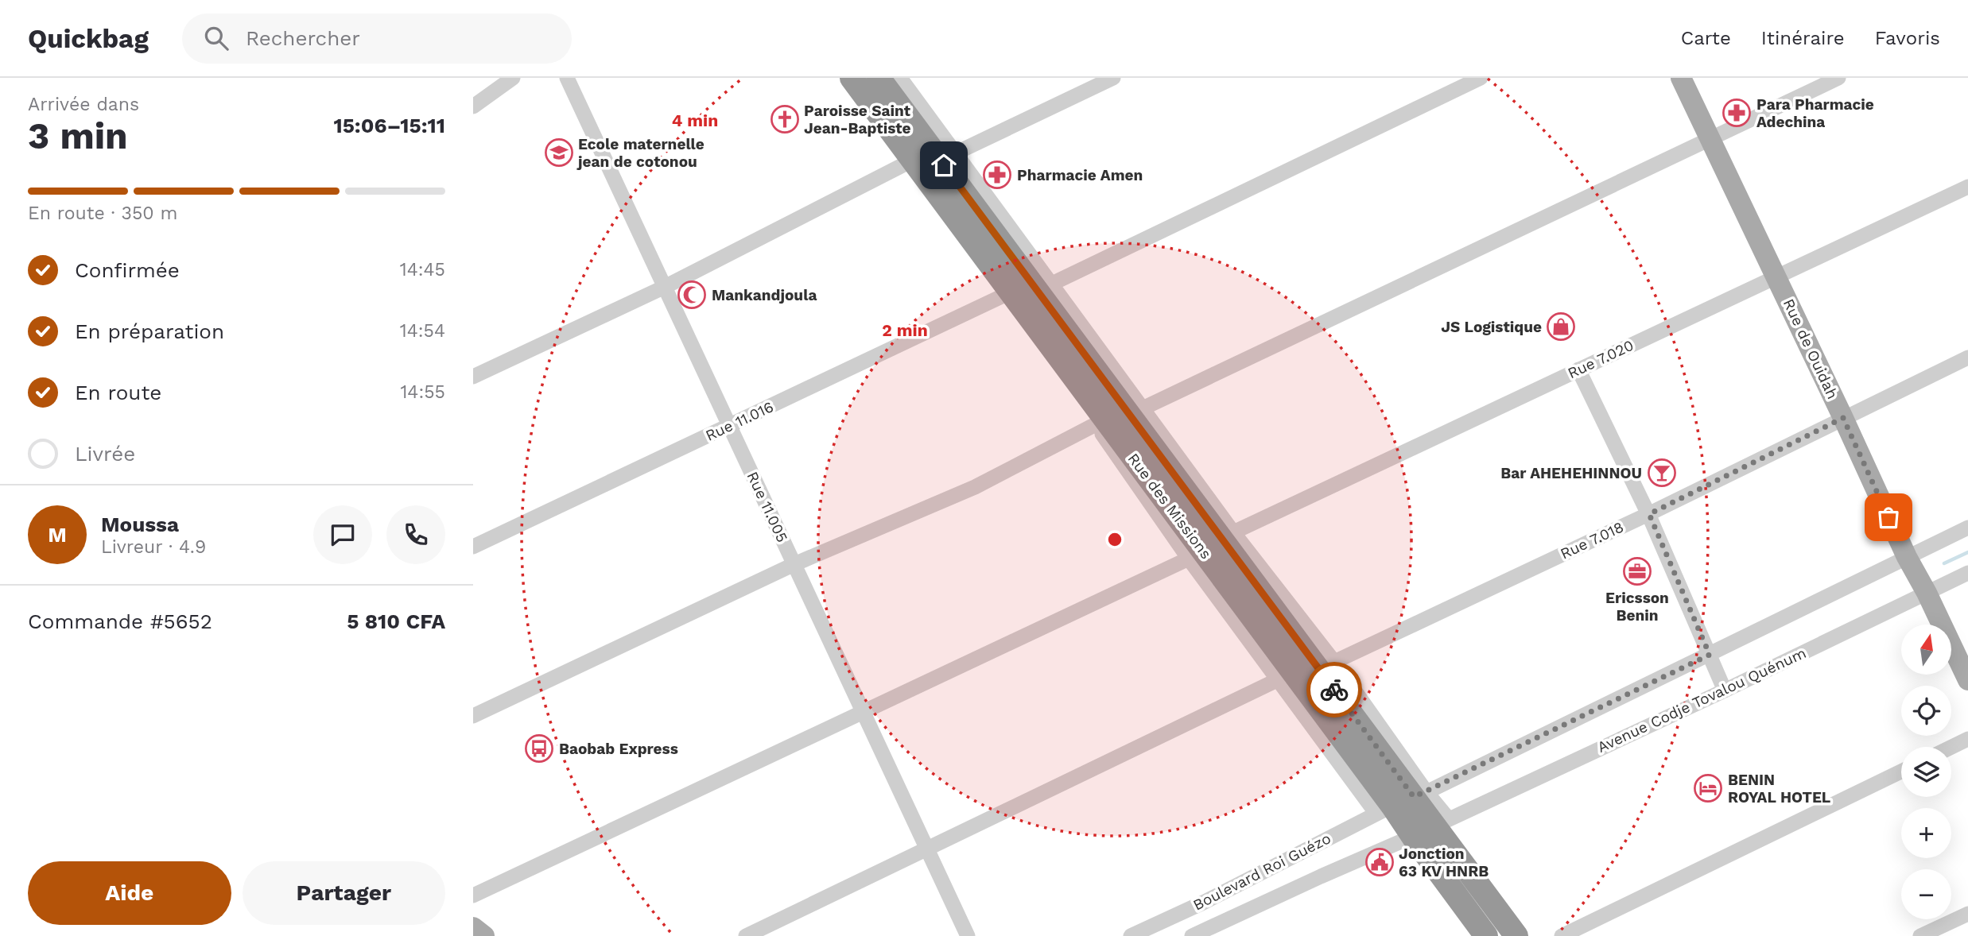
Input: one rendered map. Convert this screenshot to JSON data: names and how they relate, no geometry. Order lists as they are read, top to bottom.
{
  "streets": {
    "highway": ["Rue des Missions"],
    "main road": ["Rue de Ouidah"],
    "street": [
      "Rue 7.020",
      "Rue 11.016",
      "Rue 11.005",
      "Rue 7.018",
      "Avenue Codje Tovalou Quénum",
      "Boulevard Roi Guézo"
    ]
  },
  "crossings": [
    ["Rue de Ouidah", "Rue 7.020"],
    ["Rue de Ouidah", "Rue 7.018"],
    ["Rue de Ouidah", "Avenue Codje Tovalou Quénum"],
    ["Rue 11.016", "Rue 11.005"],
    ["Rue des Missions", "Avenue Codje Tovalou Quénum"],
    ["Rue des Missions", "Boulevard Roi Guézo"],
    ["Avenue Codje Tovalou Quénum", "Boulevard Roi Guézo"]
  ],
  "places": {
    "pharmacy": ["Para Pharmacie Adechina", "Pharmacie Amen"],
    "church": ["Paroisse Saint Jean-Baptiste"],
    "school or university": ["Ecole maternelle jean de cotonou"],
    "mosque": ["Mankandjoula"],
    "shop": ["JS Logistique"],
    "bar": ["Bar AHEHEHINNOU"],
    "office": ["Ericsson Benin"],
    "bus stop": ["Baobab Express"],
    "hotel": ["BENIN ROYAL HOTEL"],
    "public building": ["Jonction 63 KV HNRB"]
  },
  "north": "top",
  "page": {
    "header": "Quickbag",
    "search": "Rechercher",
    "nav": ["Carte", "Itinéraire", "Favoris"],
    "heading": ["3 min", "Arrivée dans", "15:06–15:11"],
    "panel": [
      "Moussa",
      "Livreur · 4.9",
      "Commande #5652",
      "5 810 CFA"
    ],
    "bar": "En route · 350 m",
    "list": [
      ["Confirmée", "14:45"],
      ["En préparation", "14:54"],
      ["En route", "14:55"],
      "Livrée"
    ],
    "round": "M",
    "map_buttons": ["+", "−"],
    "buttons": ["Aide", "Partager"]
  },
  "rings": ["4 min", "2 min"]
}
